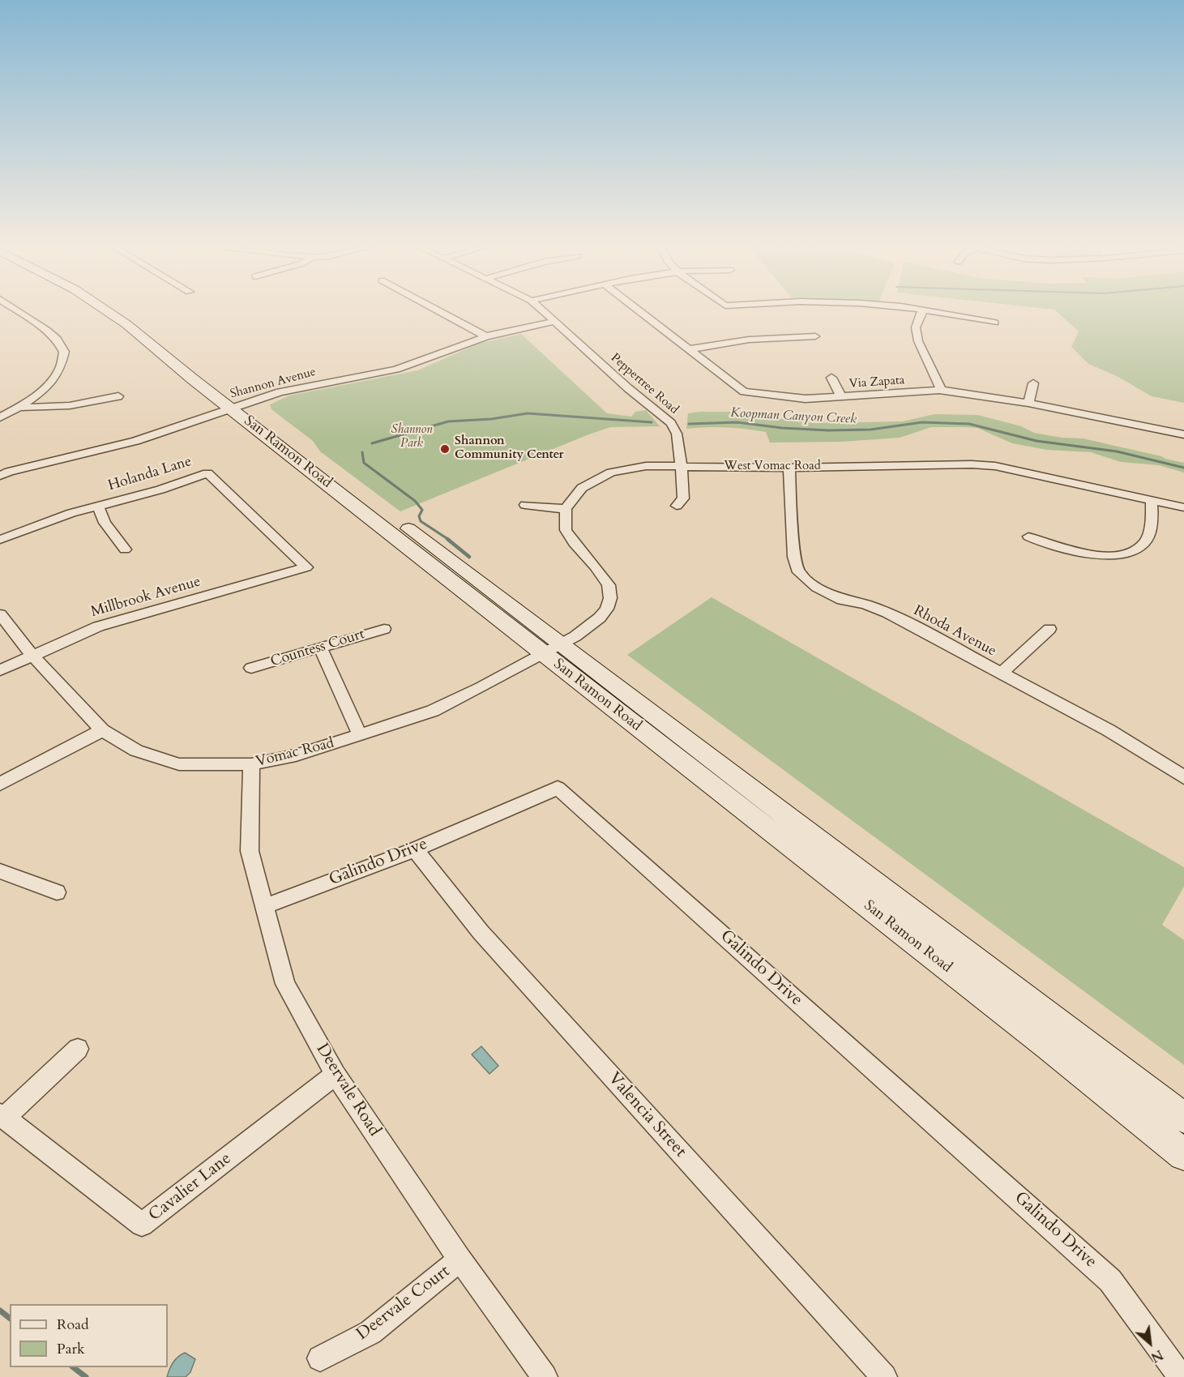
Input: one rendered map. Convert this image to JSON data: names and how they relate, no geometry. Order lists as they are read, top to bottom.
{
  "streets": {
    "main road": ["San Ramon Road"],
    "street": [
      "Via Zapata",
      "Shannon Avenue",
      "Peppertree Road",
      "West Vomac Road",
      "Holanda Lane",
      "Millbrook Avenue",
      "Rhoda Avenue",
      "Countess Court",
      "Vomac Road",
      "Galindo Drive",
      "Deervale Road",
      "Valencia Street",
      "Cavalier Lane",
      "Deervale Court"
    ]
  },
  "crossings": [
    ["Shannon Avenue", "Peppertree Road"],
    ["Shannon Avenue", "San Ramon Road"],
    ["Peppertree Road", "West Vomac Road"],
    ["San Ramon Road", "Vomac Road"],
    ["West Vomac Road", "Rhoda Avenue"],
    ["Holanda Lane", "Millbrook Avenue"],
    ["Millbrook Avenue", "Vomac Road"],
    ["Vomac Road", "Deervale Road"],
    ["Galindo Drive", "Deervale Road"],
    ["Galindo Drive", "Valencia Street"],
    ["Deervale Road", "Cavalier Lane"],
    ["Deervale Road", "Deervale Court"]
  ],
  "water": ["Koopman Canyon Creek"],
  "parks": ["Shannon Park"],
  "places": ["Shannon Community Center"],
  "legend": ["Road", "Park"],
  "north": "bottom right"
}
